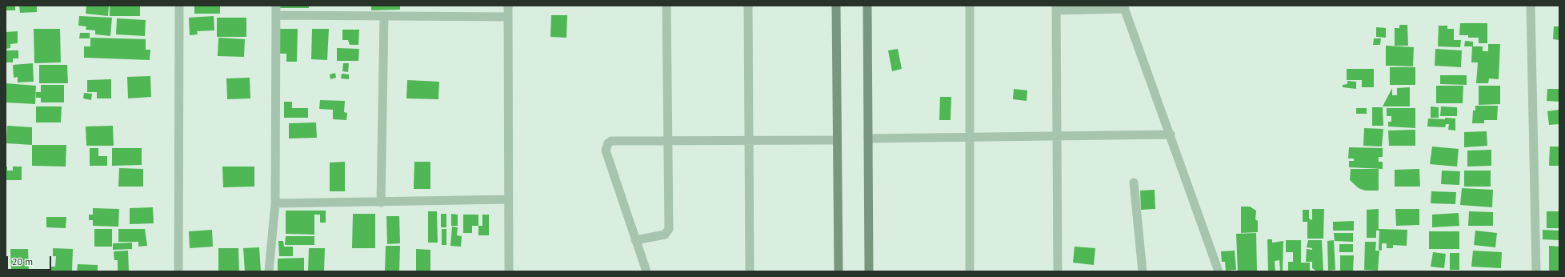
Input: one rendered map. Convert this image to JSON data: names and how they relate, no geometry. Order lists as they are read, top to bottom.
{
  "scale_bar": "20 m"
}
